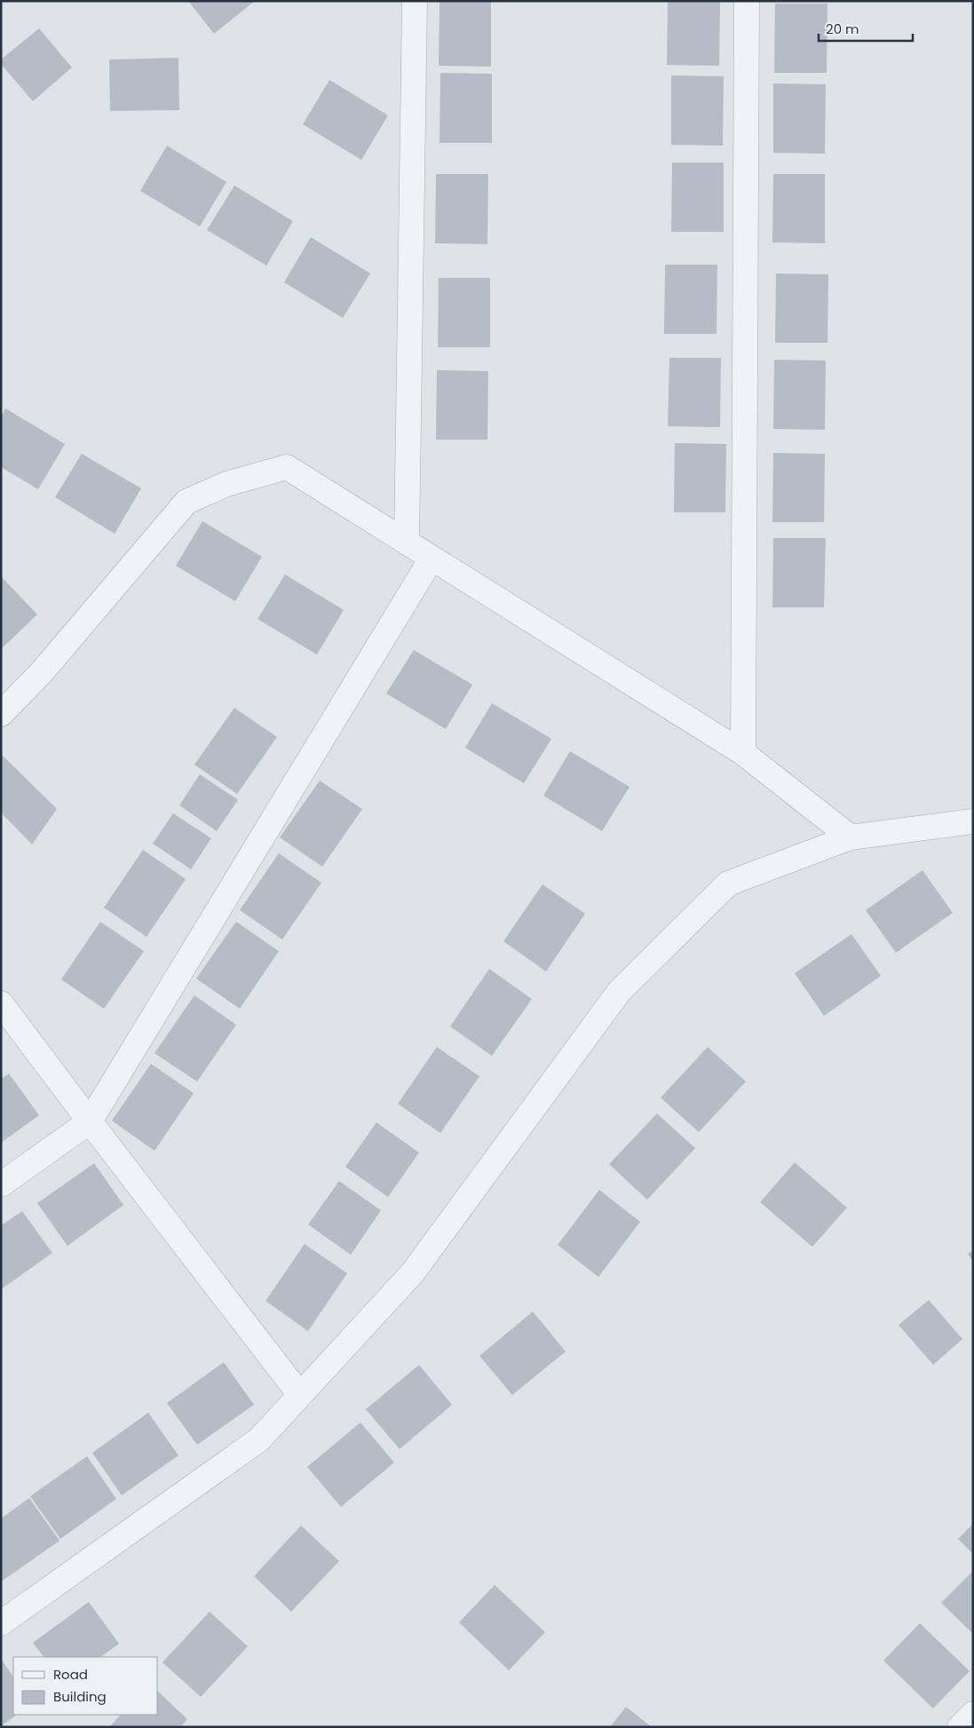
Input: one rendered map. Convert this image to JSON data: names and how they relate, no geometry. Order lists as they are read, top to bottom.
{
  "legend": ["Road", "Building"],
  "scale_bar": "20 m"
}
